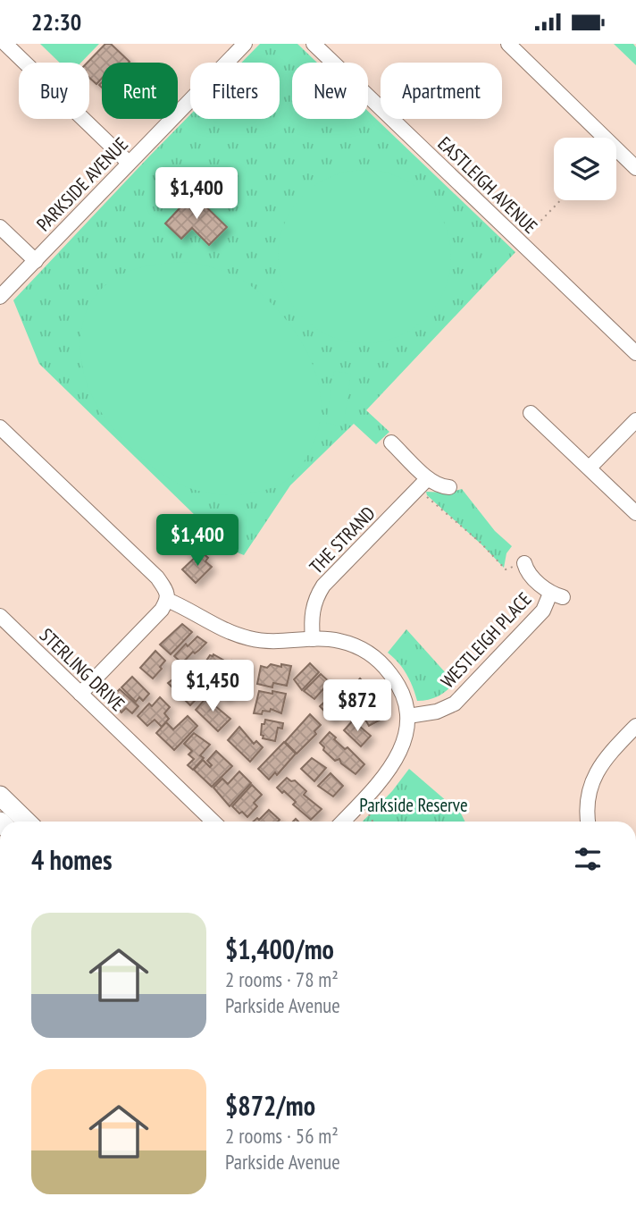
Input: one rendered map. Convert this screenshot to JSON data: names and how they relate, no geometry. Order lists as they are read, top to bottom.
{
  "streets": {
    "street": [
      "PARKSIDE AVENUE",
      "EASTLEIGH AVENUE",
      "THE STRAND",
      "WESTLEIGH PLACE",
      "STERLING DRIVE"
    ]
  },
  "parks": ["Parkside Reserve"],
  "page": {
    "status": "22:30",
    "chip": [
      "Buy",
      "Rent",
      "Filters",
      "New",
      "Apartment"
    ],
    "price": [
      "$1,400",
      "$1,400",
      "$1,450",
      "$872"
    ],
    "heading": "4 homes",
    "list": [
      {
        "name": "$1,400/mo",
        "note": "2 rooms · 78 m² · Parkside Avenue"
      },
      {
        "name": "$872/mo",
        "note": "2 rooms · 56 m² · Parkside Avenue"
      }
    ]
  }
}
